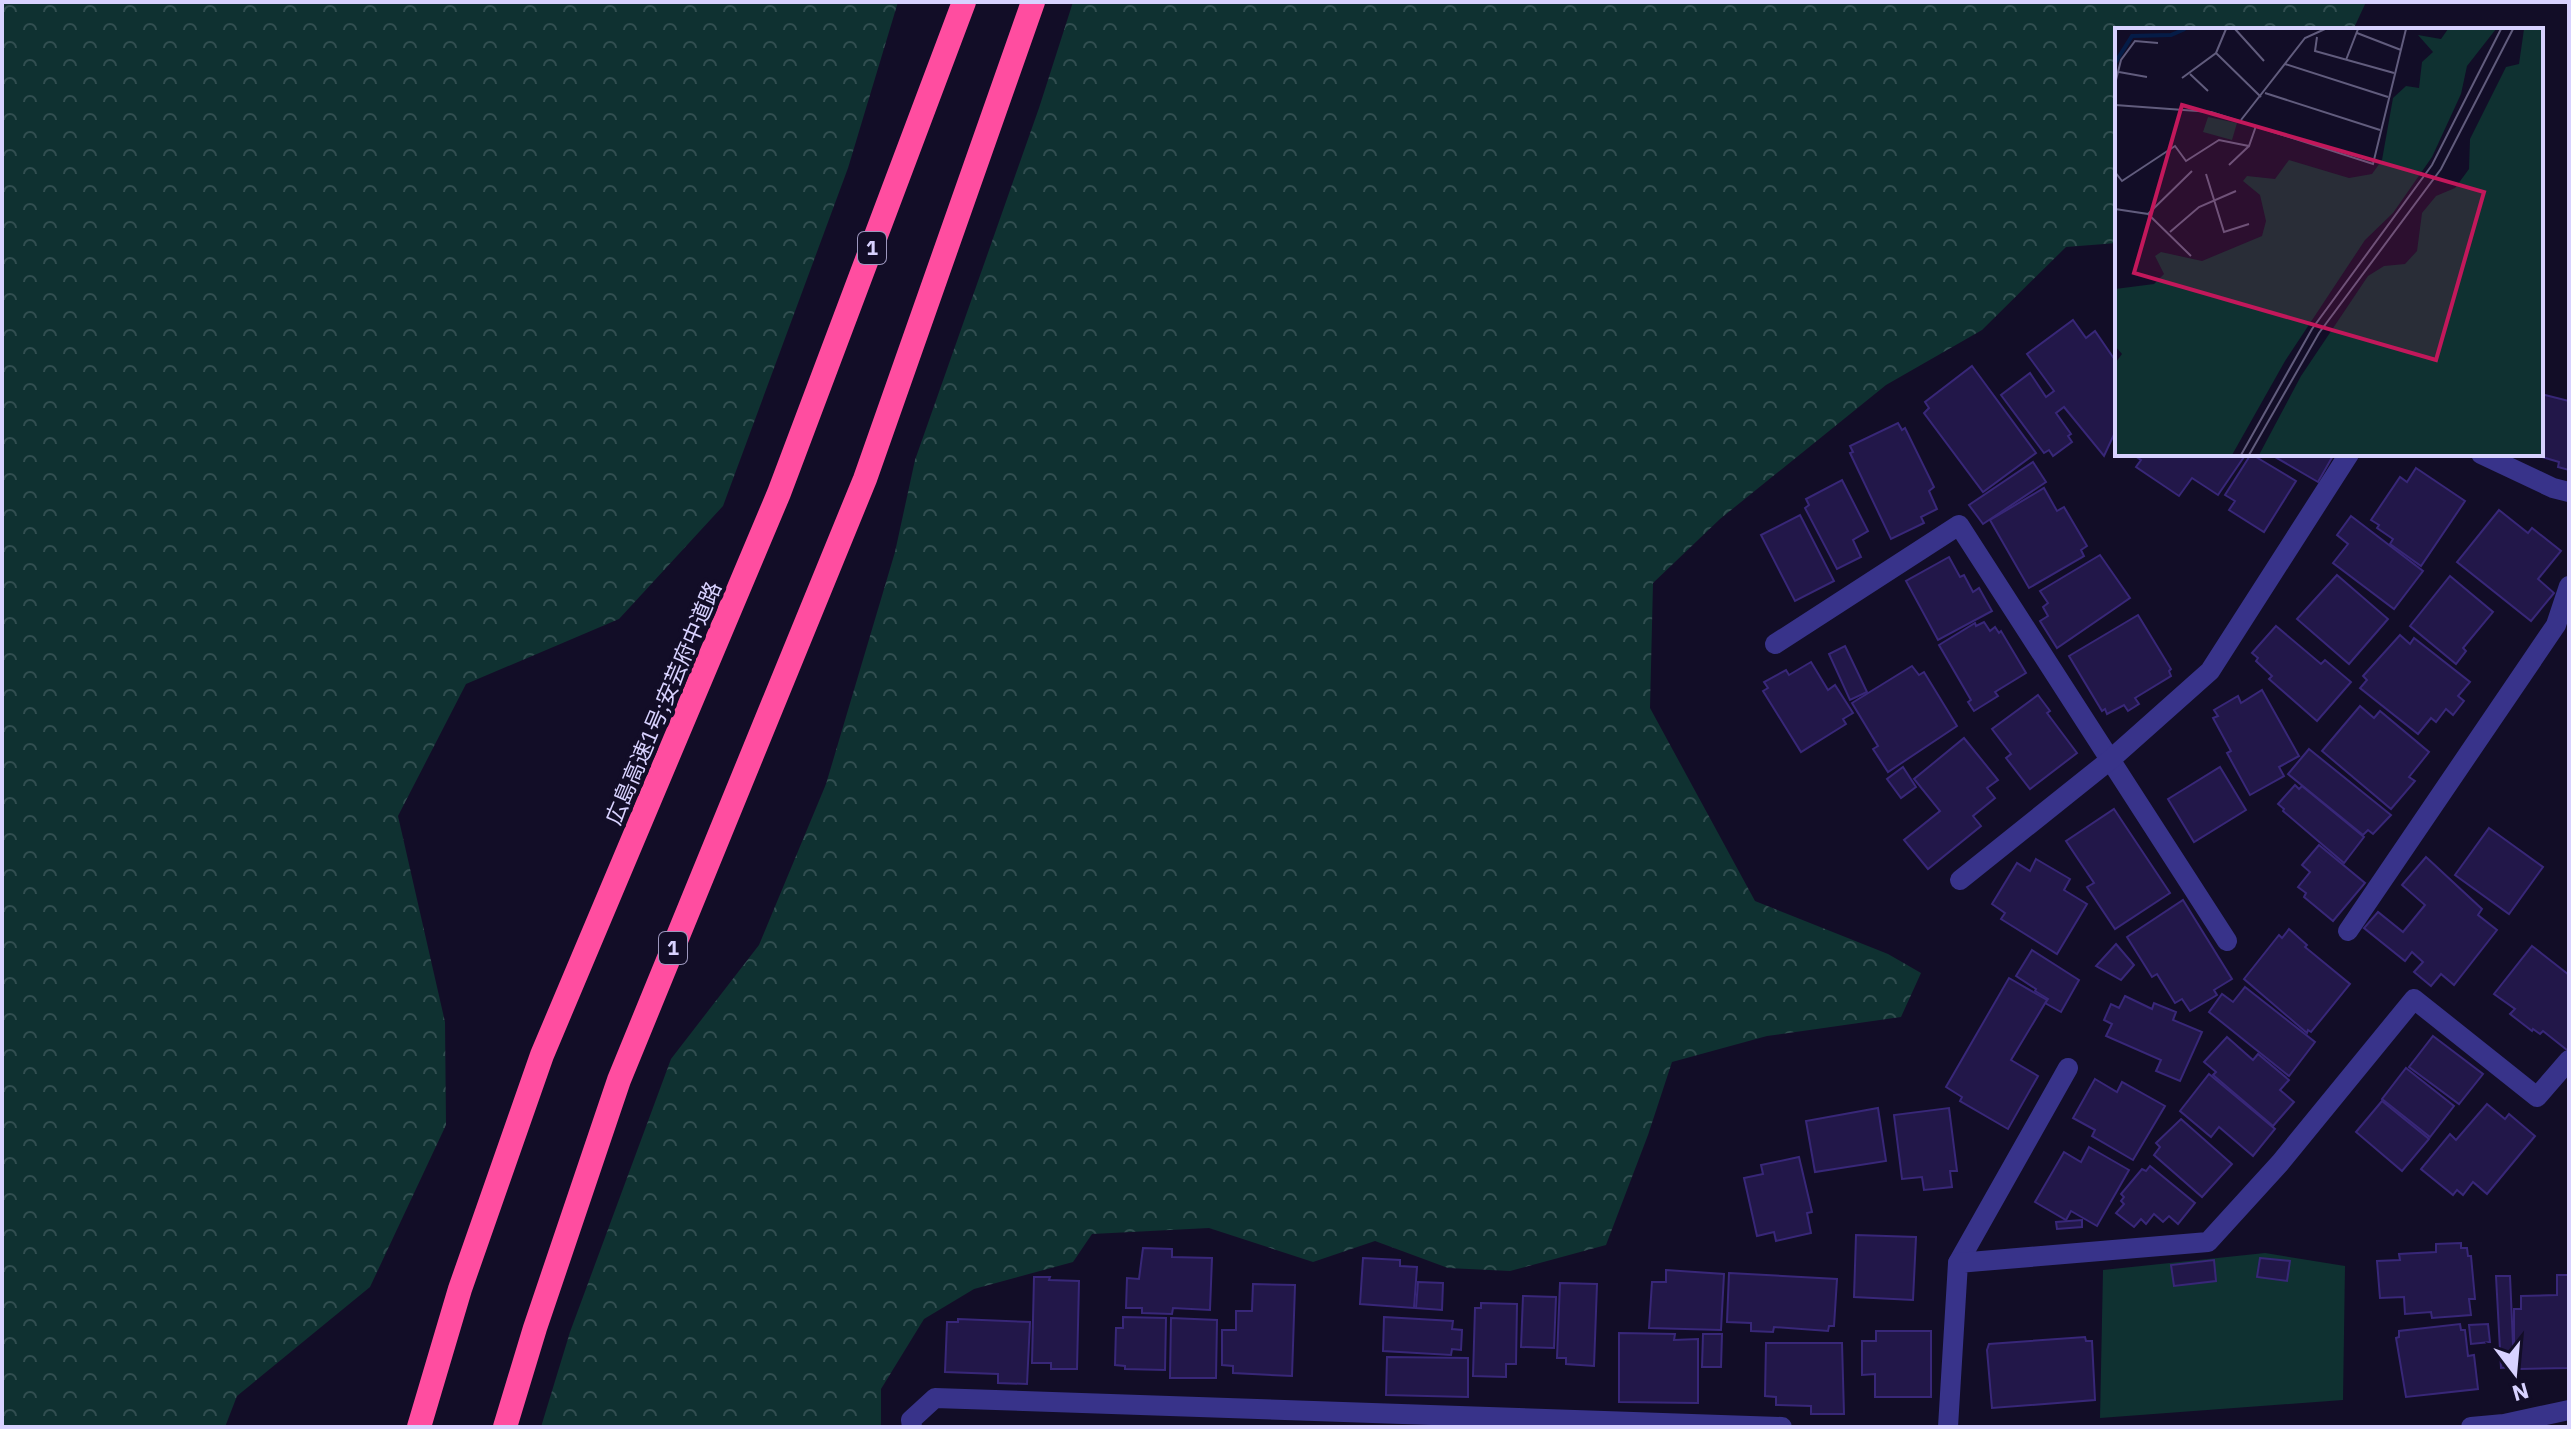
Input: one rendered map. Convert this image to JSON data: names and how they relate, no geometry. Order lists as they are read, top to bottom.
{
  "streets": {
    "highway": ["1", "広島高速1号;安芸府中道路"]
  },
  "north": "bottom"
}
